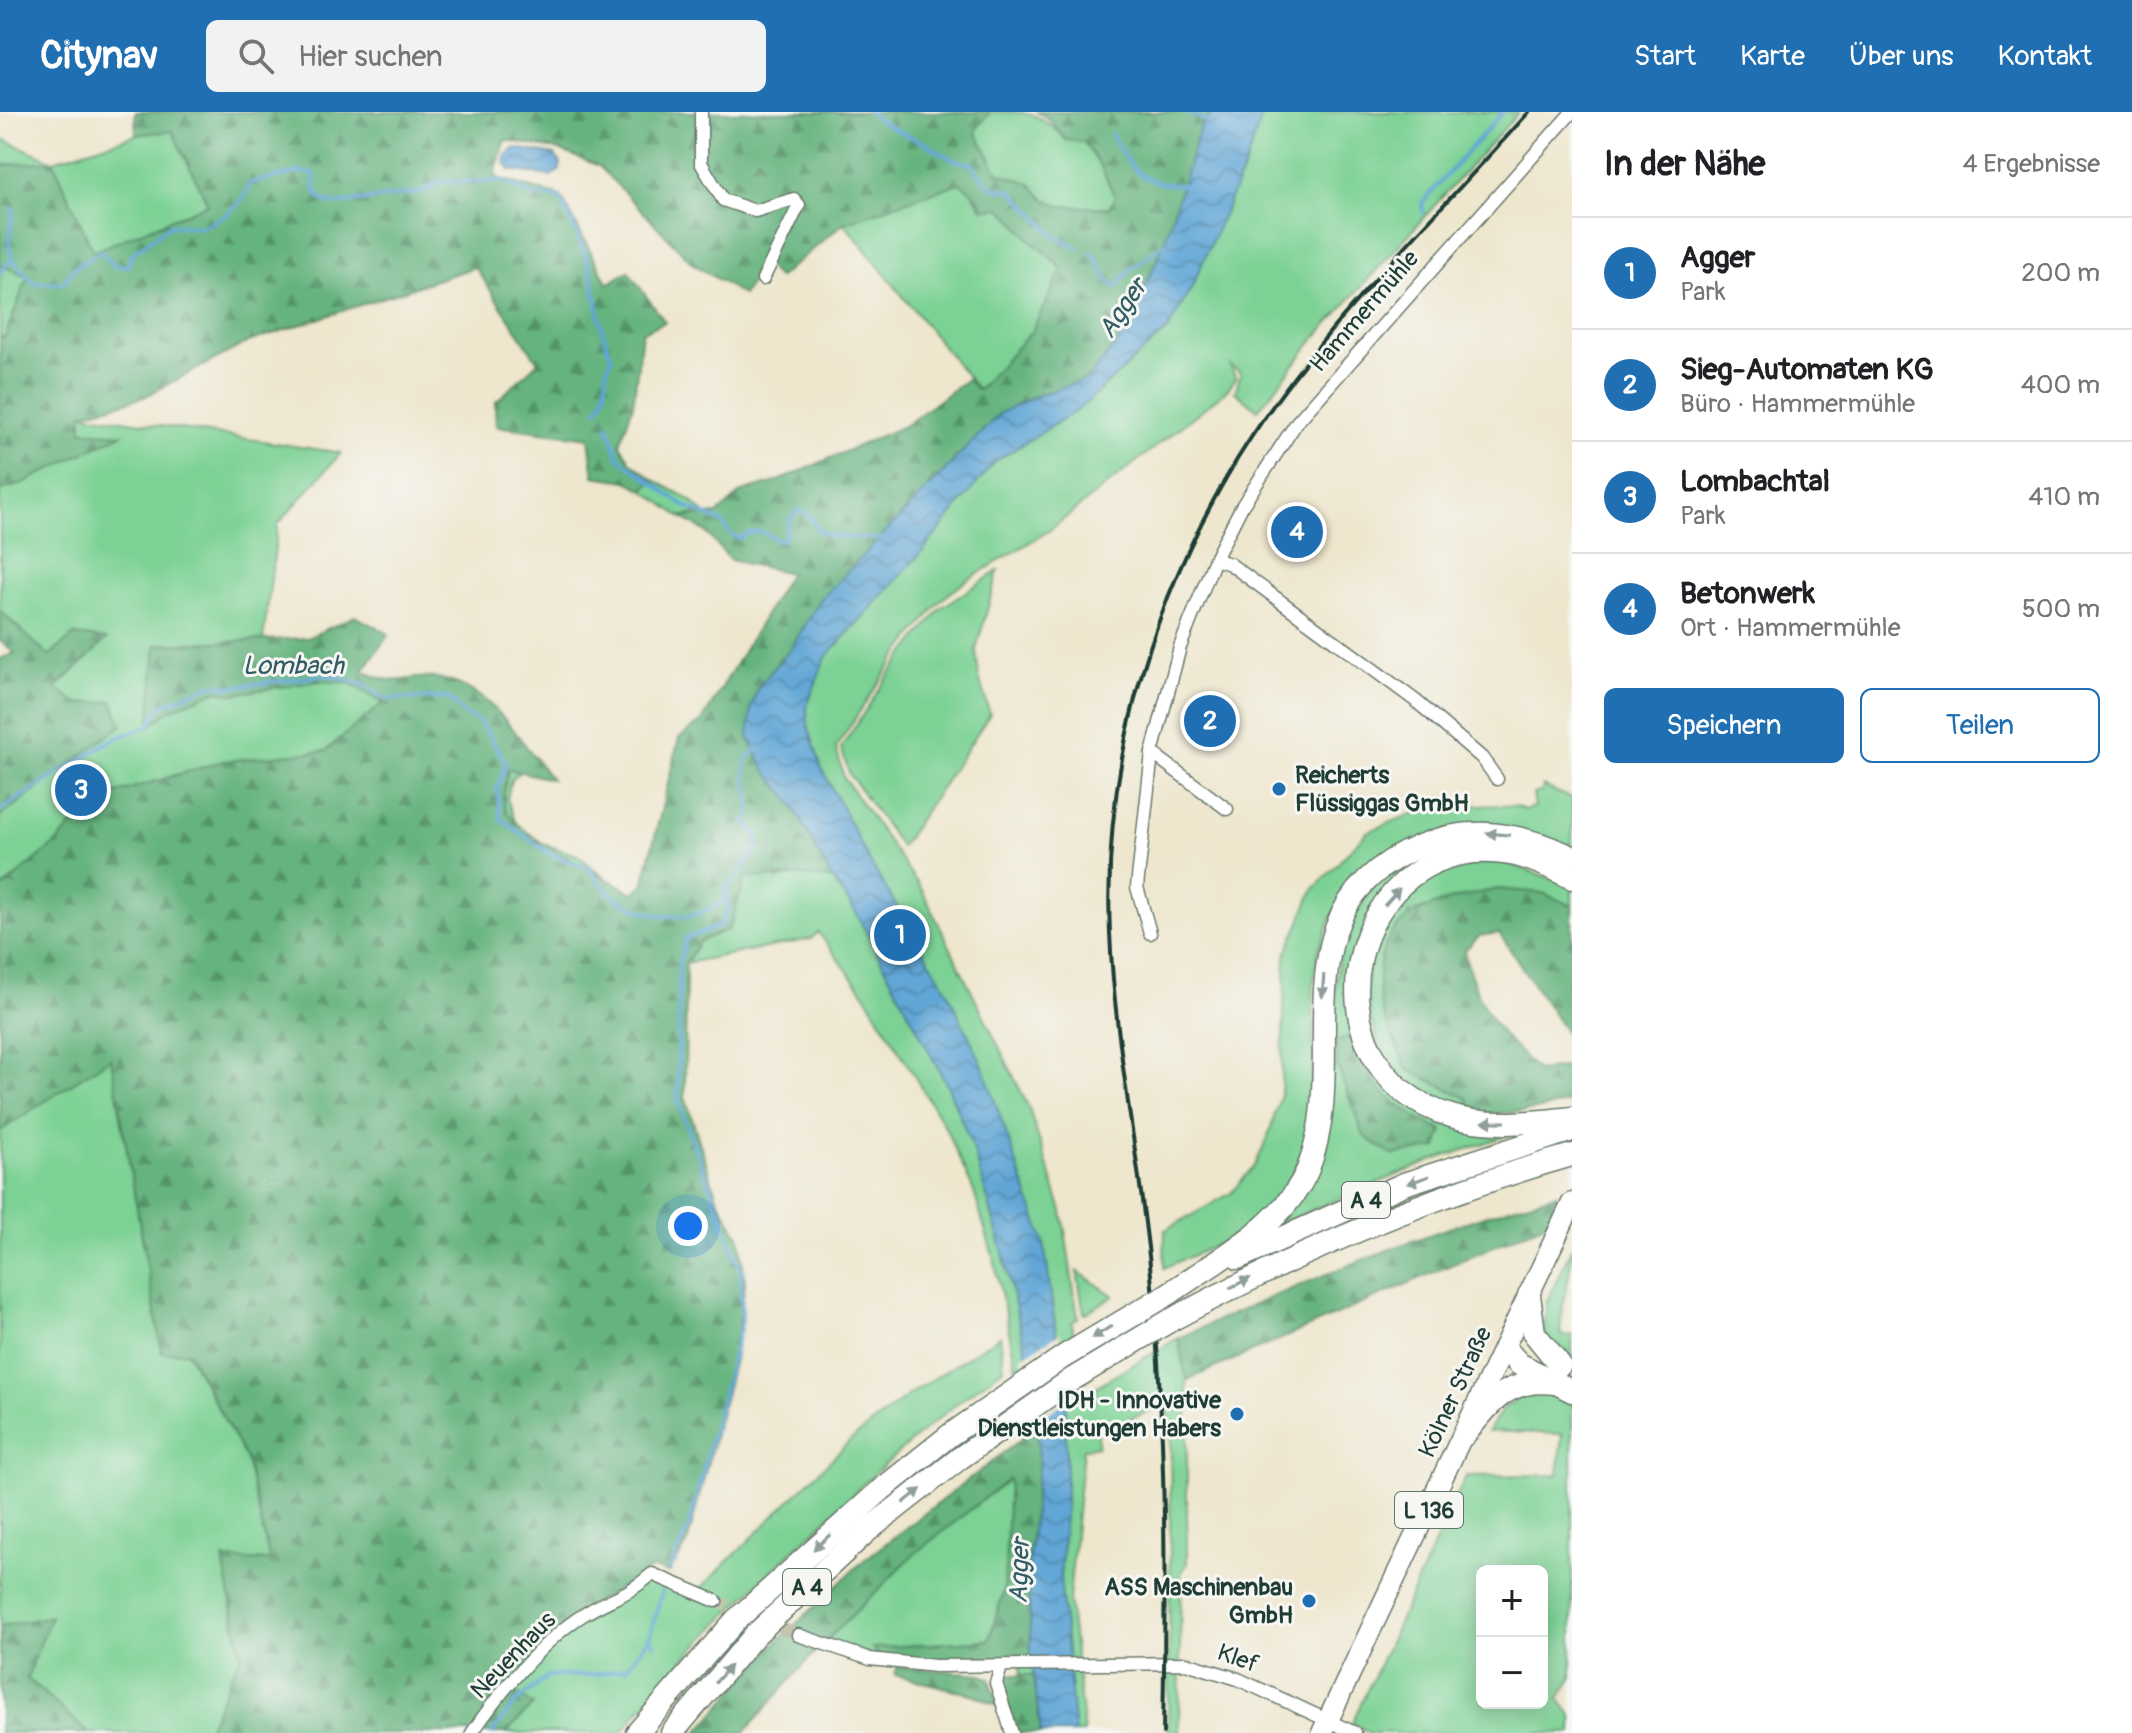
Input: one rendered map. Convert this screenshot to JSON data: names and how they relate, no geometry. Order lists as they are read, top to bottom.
{
  "streets": {
    "highway": ["A 4"],
    "main road": ["Kölner Straße", "L 136"],
    "street": ["Hammermühle", "Neuenhaus", "Klef"]
  },
  "crossings": [
    ["Kölner Straße", "Klef"]
  ],
  "water": ["Agger", "Lombach"],
  "places": ["Reicherts Flüssiggas GmbH", "IDH - Innovative Dienstleistungen Habers", "ASS Maschinenbau GmbH"],
  "page": {
    "header": "Citynav",
    "search": "Hier suchen",
    "nav": [
      "Start",
      "Karte",
      "Über uns",
      "Kontakt"
    ],
    "heading": ["In der Nähe", "4 Ergebnisse"],
    "list": [
      {
        "mark": "1",
        "name": "Agger",
        "note": "Park",
        "value": "200 m"
      },
      {
        "mark": "2",
        "name": "Sieg-Automaten KG",
        "note": "Büro · Hammermühle",
        "value": "400 m"
      },
      {
        "mark": "3",
        "name": "Lombachtal",
        "note": "Park",
        "value": "410 m"
      },
      {
        "mark": "4",
        "name": "Betonwerk",
        "note": "Ort · Hammermühle",
        "value": "500 m"
      }
    ],
    "pins": [
      "4",
      "2",
      "3",
      "1"
    ],
    "buttons": ["Speichern", "Teilen"],
    "map_buttons": ["+", "−"]
  }
}
